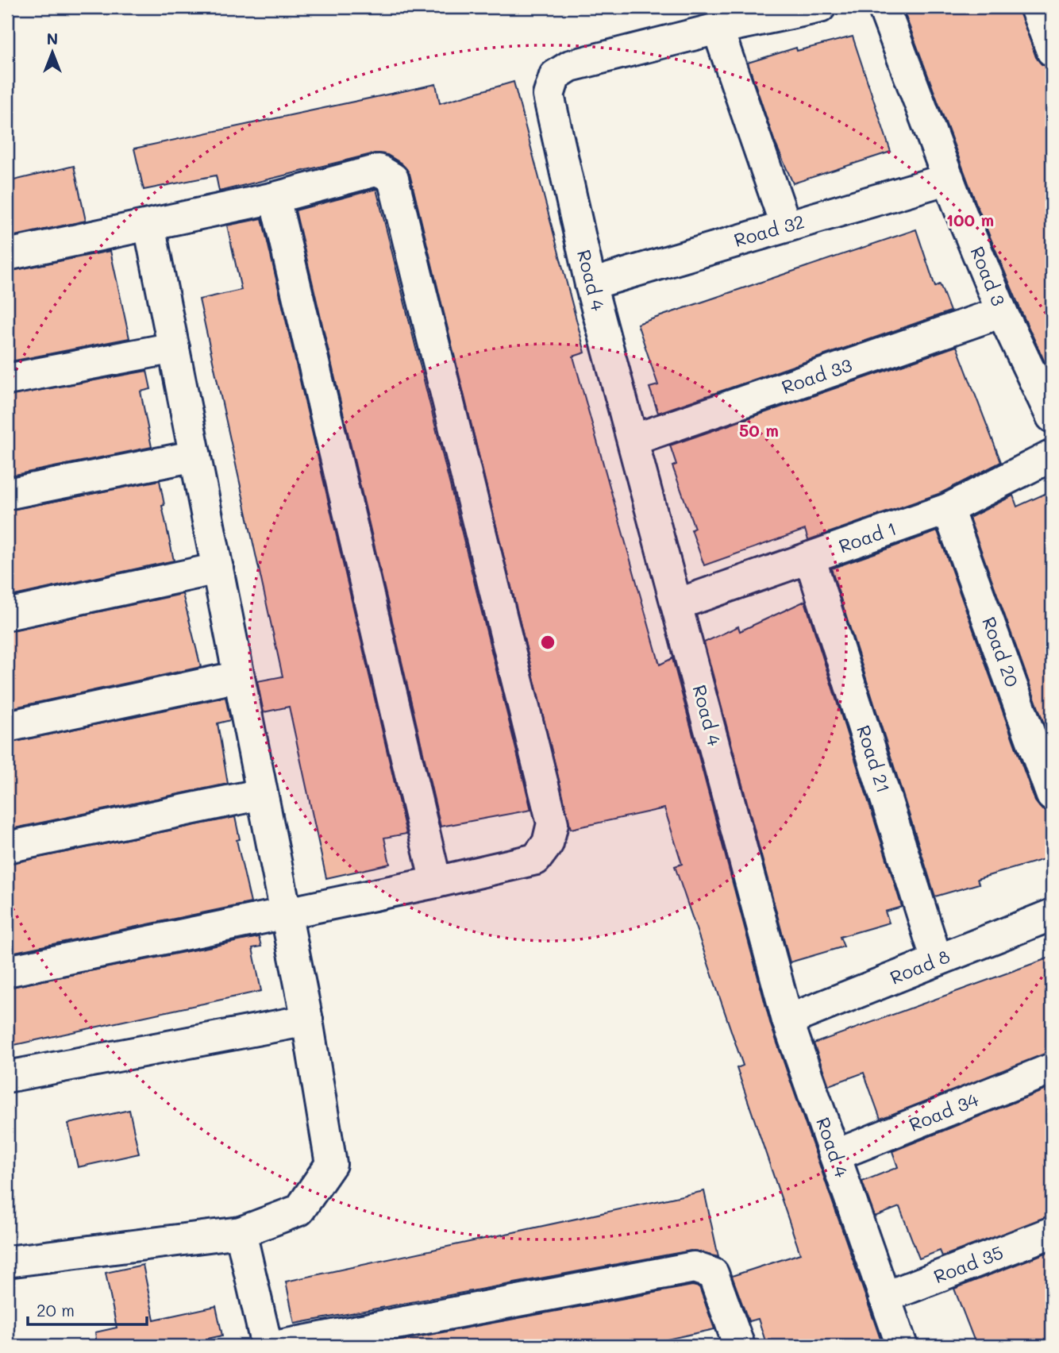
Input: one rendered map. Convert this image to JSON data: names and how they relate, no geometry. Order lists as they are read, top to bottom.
{
  "streets": {
    "street": [
      "Road 32",
      "Road 3",
      "Road 4",
      "Road 33",
      "Road 1",
      "Road 20",
      "Road 21",
      "Road 8",
      "Road 34",
      "Road 35"
    ]
  },
  "crossings": [
    ["Road 32", "Road 3"],
    ["Road 32", "Road 4"],
    ["Road 3", "Road 33"],
    ["Road 4", "Road 33"],
    ["Road 4", "Road 1"],
    ["Road 4", "Road 8"],
    ["Road 4", "Road 34"],
    ["Road 4", "Road 35"],
    ["Road 1", "Road 20"],
    ["Road 1", "Road 21"],
    ["Road 21", "Road 8"]
  ],
  "scale_bar": "20 m",
  "north": "top",
  "rings": ["100 m", "50 m"]
}
